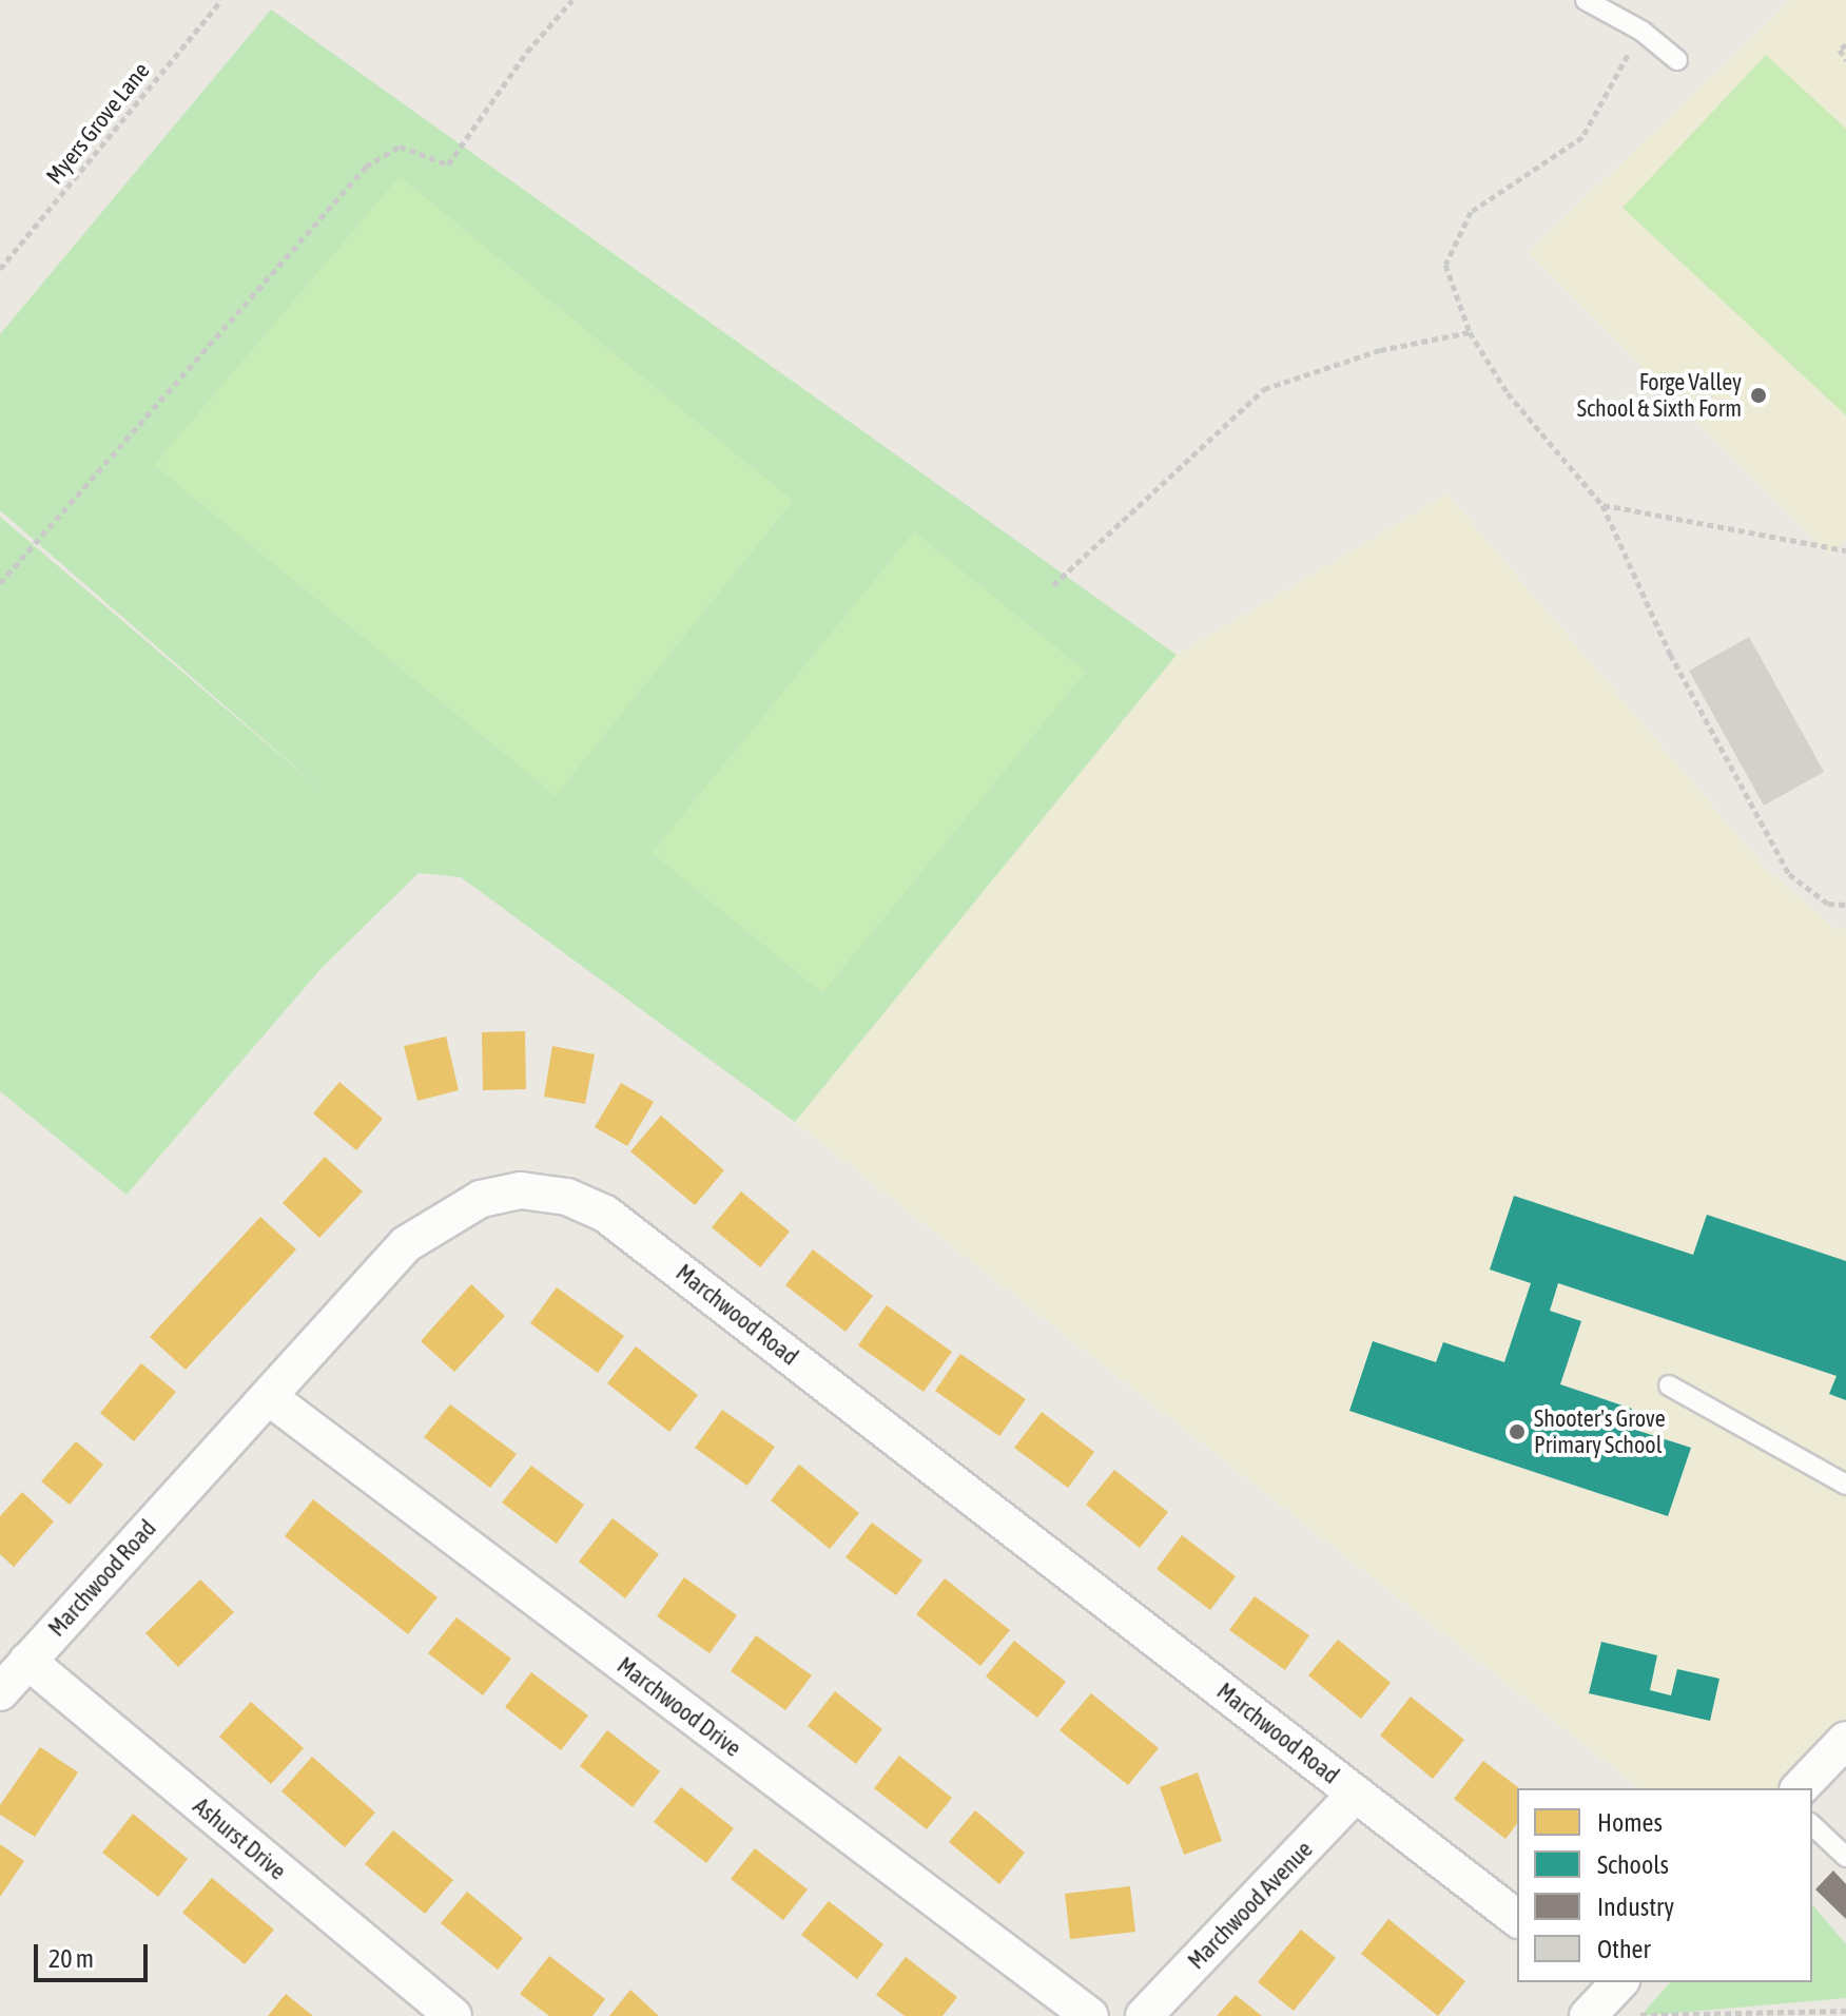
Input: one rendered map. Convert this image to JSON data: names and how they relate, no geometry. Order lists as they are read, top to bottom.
{
  "streets": {
    "street": [
      "Marchwood Road",
      "Marchwood Drive",
      "Ashurst Drive",
      "Marchwood Avenue"
    ],
    "path": ["Myers Grove Lane"]
  },
  "crossings": [
    ["Marchwood Road", "Marchwood Drive"],
    ["Marchwood Road", "Ashurst Drive"],
    ["Marchwood Road", "Marchwood Avenue"]
  ],
  "places": ["Forge Valley School & Sixth Form", "Shooter's Grove Primary School"],
  "legend": [
    "Homes",
    "Schools",
    "Industry",
    "Other"
  ],
  "scale_bar": "20 m"
}
